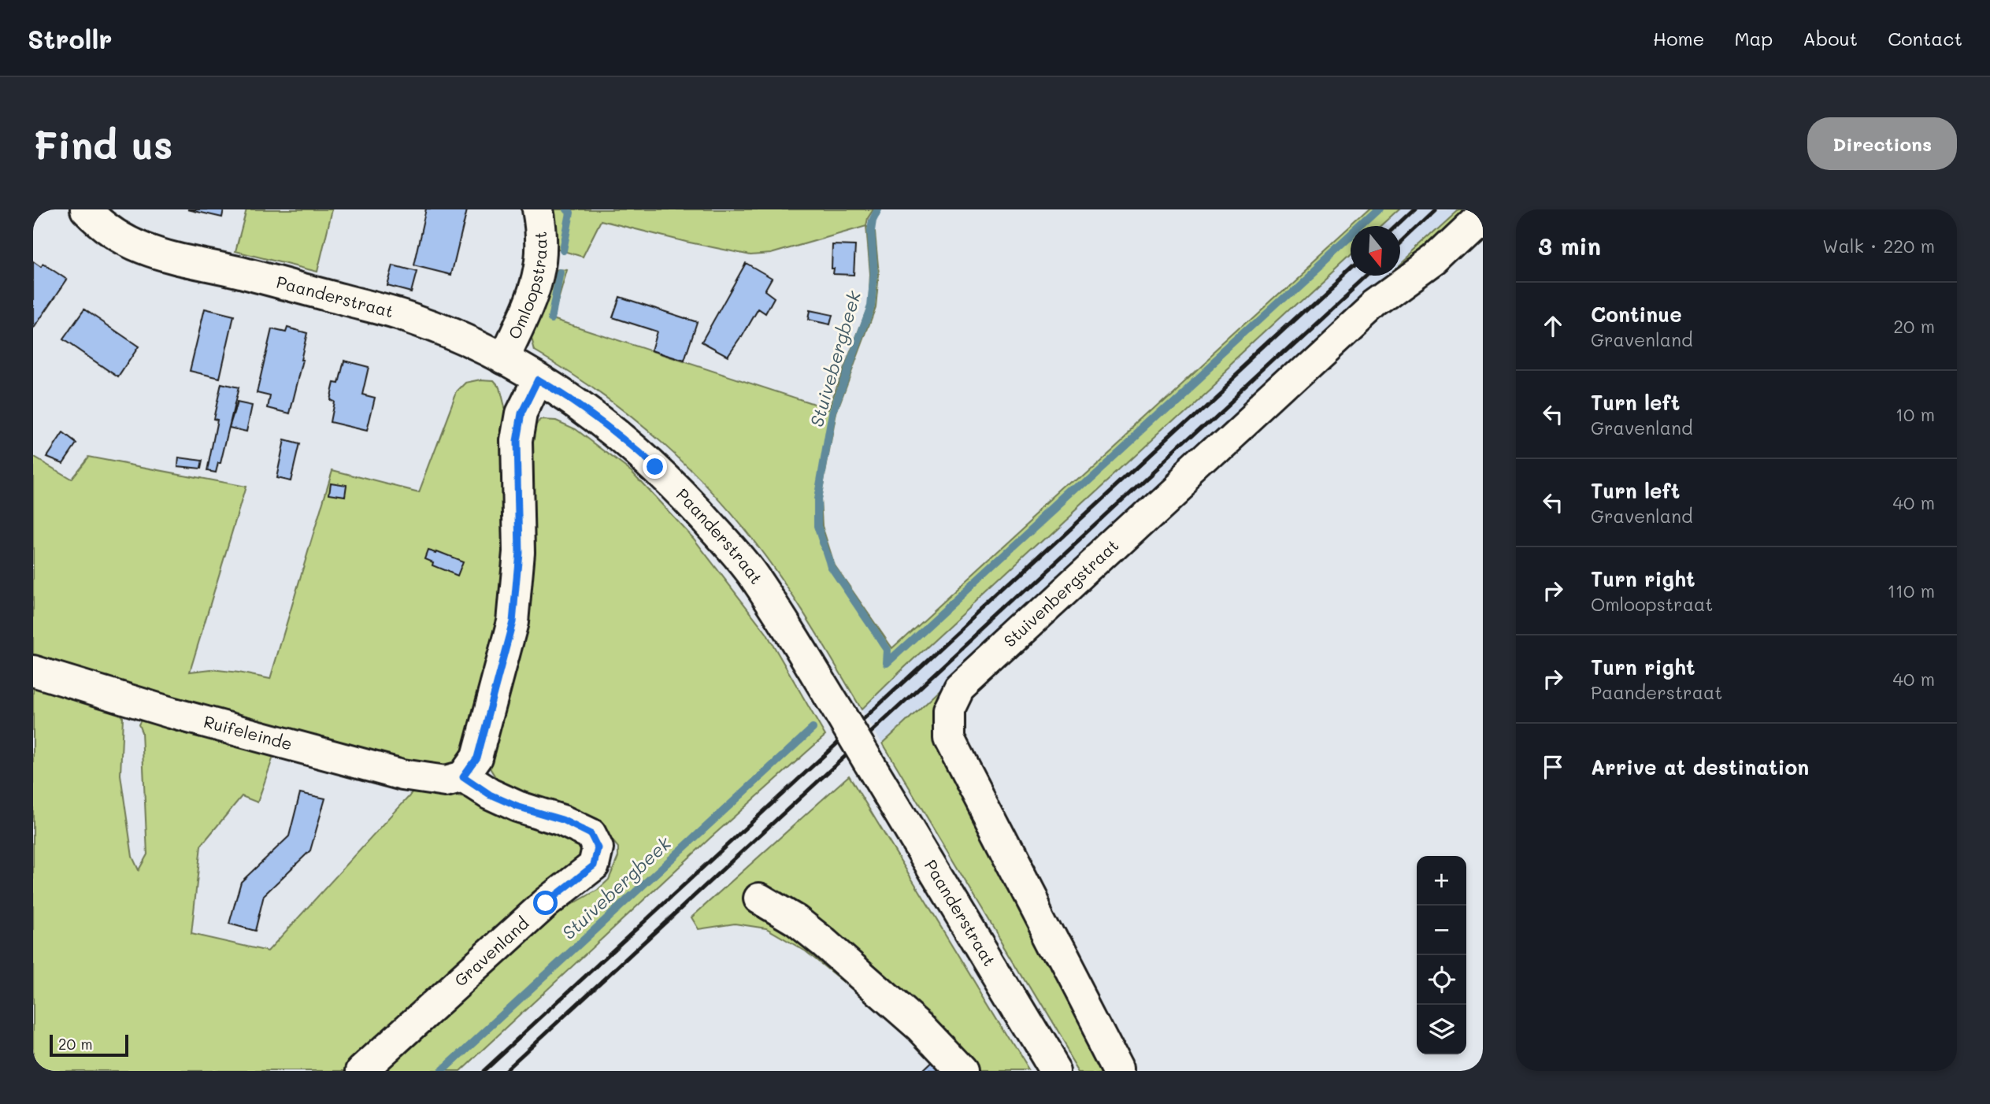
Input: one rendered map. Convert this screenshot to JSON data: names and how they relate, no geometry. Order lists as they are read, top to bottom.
{
  "streets": {
    "street": [
      "Omloopstraat",
      "Paanderstraat",
      "Stuivenbergstraat",
      "Ruifeleinde",
      "Gravenland"
    ]
  },
  "crossings": [
    ["Omloopstraat", "Paanderstraat"],
    ["Ruifeleinde", "Gravenland"]
  ],
  "water": ["Stuivebergbeek"],
  "scale_bar": "20 m",
  "north": "bottom",
  "page": {
    "header": "Strollr",
    "nav": [
      "Home",
      "Map",
      "About",
      "Contact"
    ],
    "buttons": "Directions",
    "title": "Find us",
    "heading": ["3 min", "Walk · 220 m"],
    "list": [
      ["Continue", "Gravenland", "20 m"],
      ["Turn left", "Gravenland", "10 m"],
      ["Turn left", "Gravenland", "40 m"],
      ["Turn right", "Omloopstraat", "110 m"],
      ["Turn right", "Paanderstraat", "40 m"],
      "Arrive at destination"
    ],
    "map_buttons": ["+", "−"],
    "scale": "20 m"
  }
}
